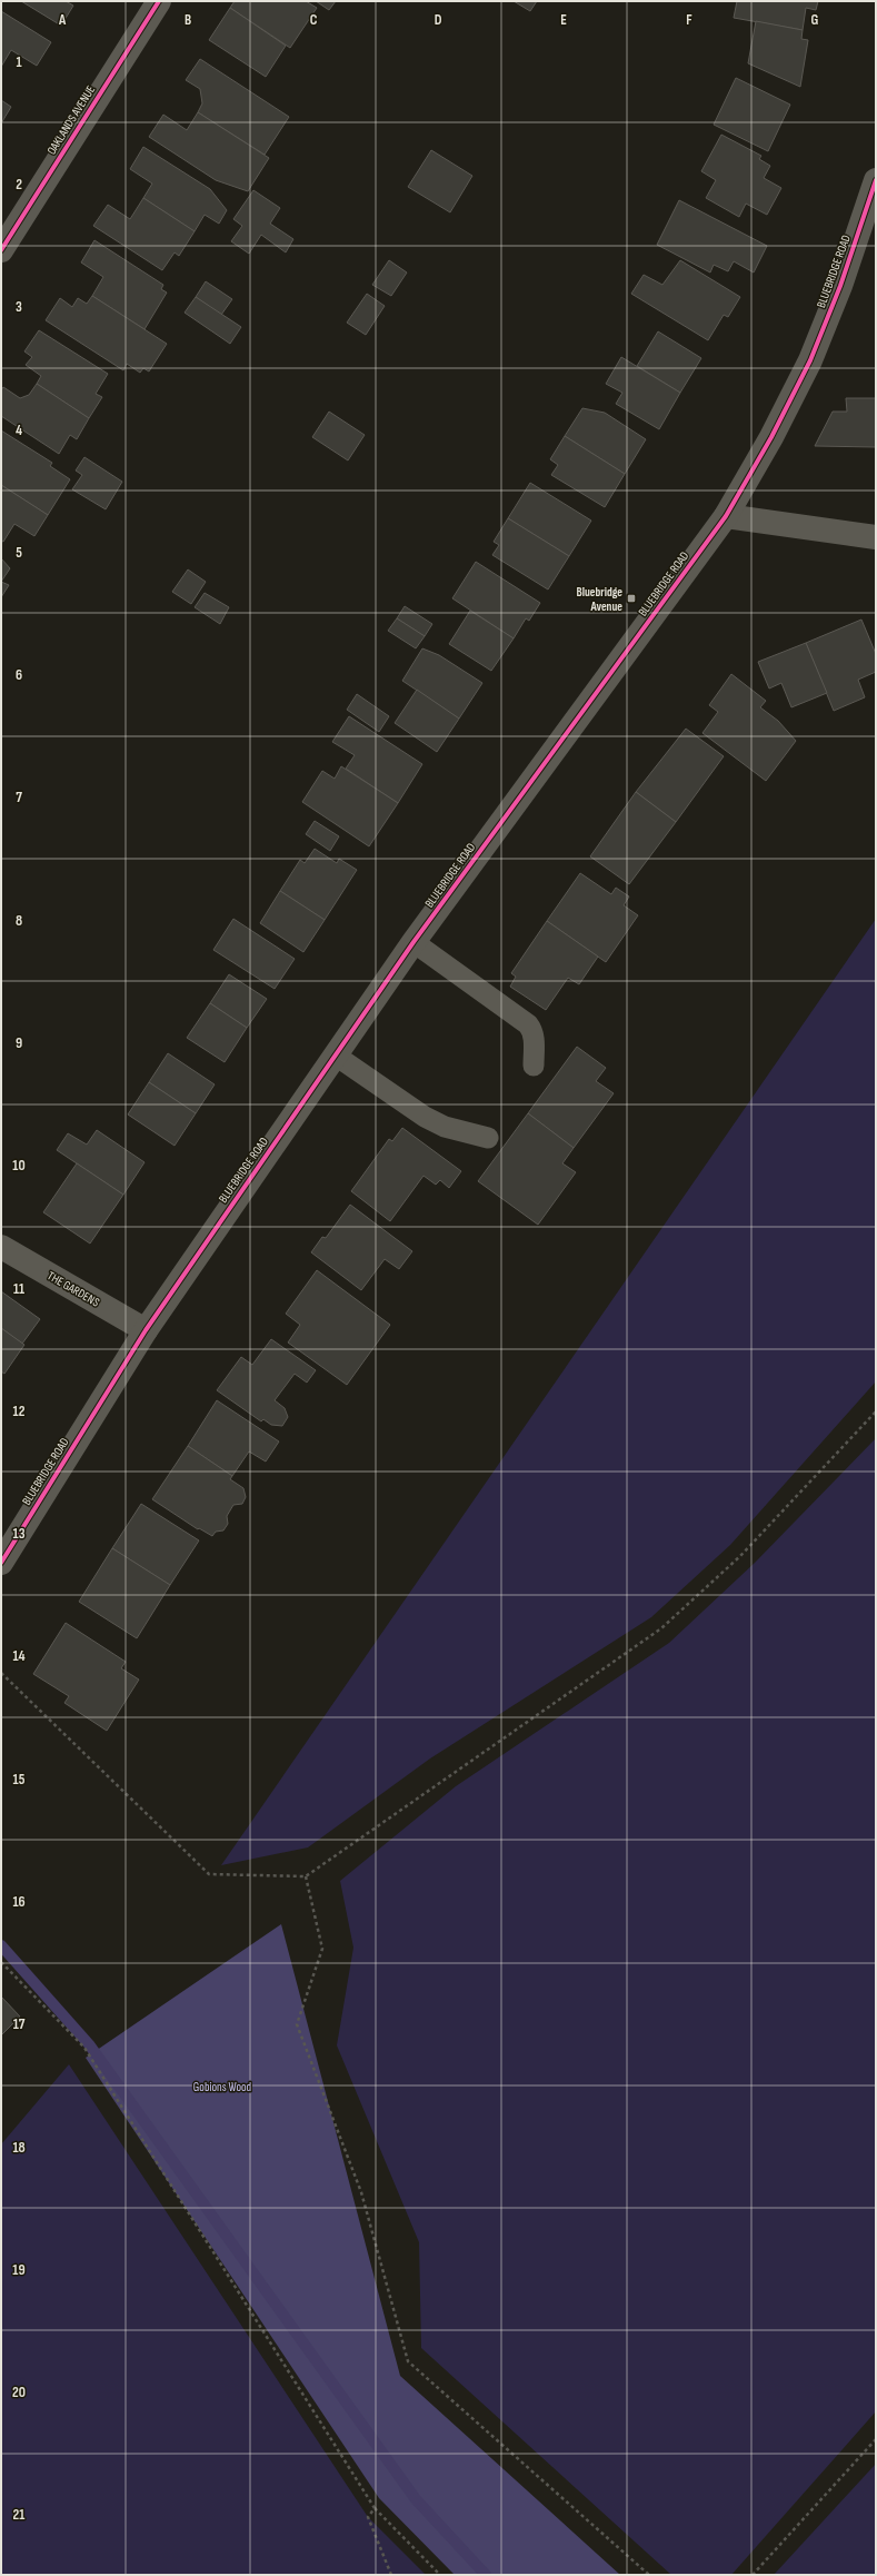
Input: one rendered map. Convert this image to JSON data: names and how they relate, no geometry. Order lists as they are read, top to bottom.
{
  "streets": {
    "street": ["OAKLANDS AVENUE", "BLUEBRIDGE ROAD", "THE GARDENS"]
  },
  "crossings": [
    ["BLUEBRIDGE ROAD", "THE GARDENS"]
  ],
  "parks": ["Gobions Wood"],
  "places": {
    "transit": ["Bluebridge Avenue"]
  },
  "grid": {
    "columns": [
      "A",
      "B",
      "C",
      "D",
      "E",
      "F",
      "G"
    ],
    "rows": [
      "1",
      "2",
      "3",
      "4",
      "5",
      "6",
      "7",
      "8",
      "9",
      "10",
      "11",
      "12",
      "13",
      "14",
      "15",
      "16",
      "17",
      "18",
      "19",
      "20",
      "21"
    ]
  }
}
